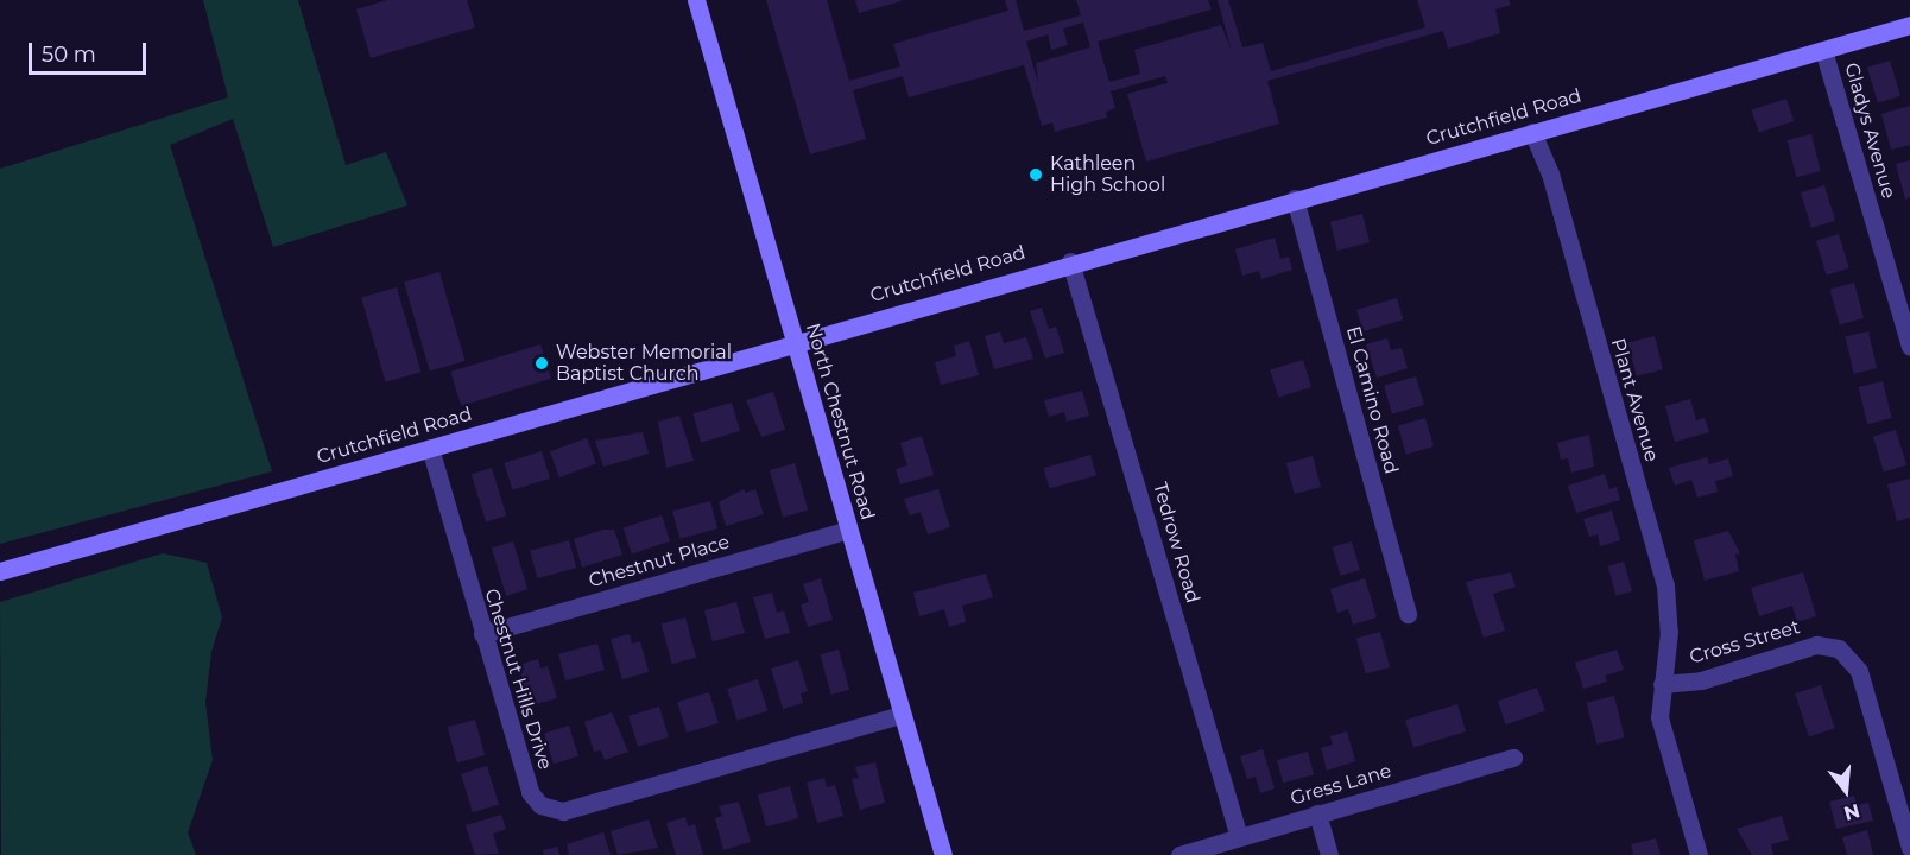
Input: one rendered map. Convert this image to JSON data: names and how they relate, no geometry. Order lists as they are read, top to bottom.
{
  "streets": {
    "street": [
      "Crutchfield Road",
      "Gladys Avenue",
      "El Camino Road",
      "Plant Avenue",
      "North Chestnut Road",
      "Tedrow Road",
      "Chestnut Place",
      "Cross Street",
      "Chestnut Hills Drive",
      "Gress Lane"
    ]
  },
  "crossings": [
    ["Crutchfield Road", "Gladys Avenue"],
    ["Crutchfield Road", "El Camino Road"],
    ["Crutchfield Road", "Plant Avenue"],
    ["Crutchfield Road", "North Chestnut Road"],
    ["Crutchfield Road", "Tedrow Road"],
    ["Crutchfield Road", "Chestnut Hills Drive"],
    ["Plant Avenue", "Cross Street"],
    ["North Chestnut Road", "Chestnut Place"],
    ["North Chestnut Road", "Chestnut Hills Drive"],
    ["Tedrow Road", "Gress Lane"],
    ["Chestnut Place", "Chestnut Hills Drive"]
  ],
  "places": ["Kathleen High School", "Webster Memorial Baptist Church"],
  "scale_bar": "50 m",
  "north": "bottom"
}
